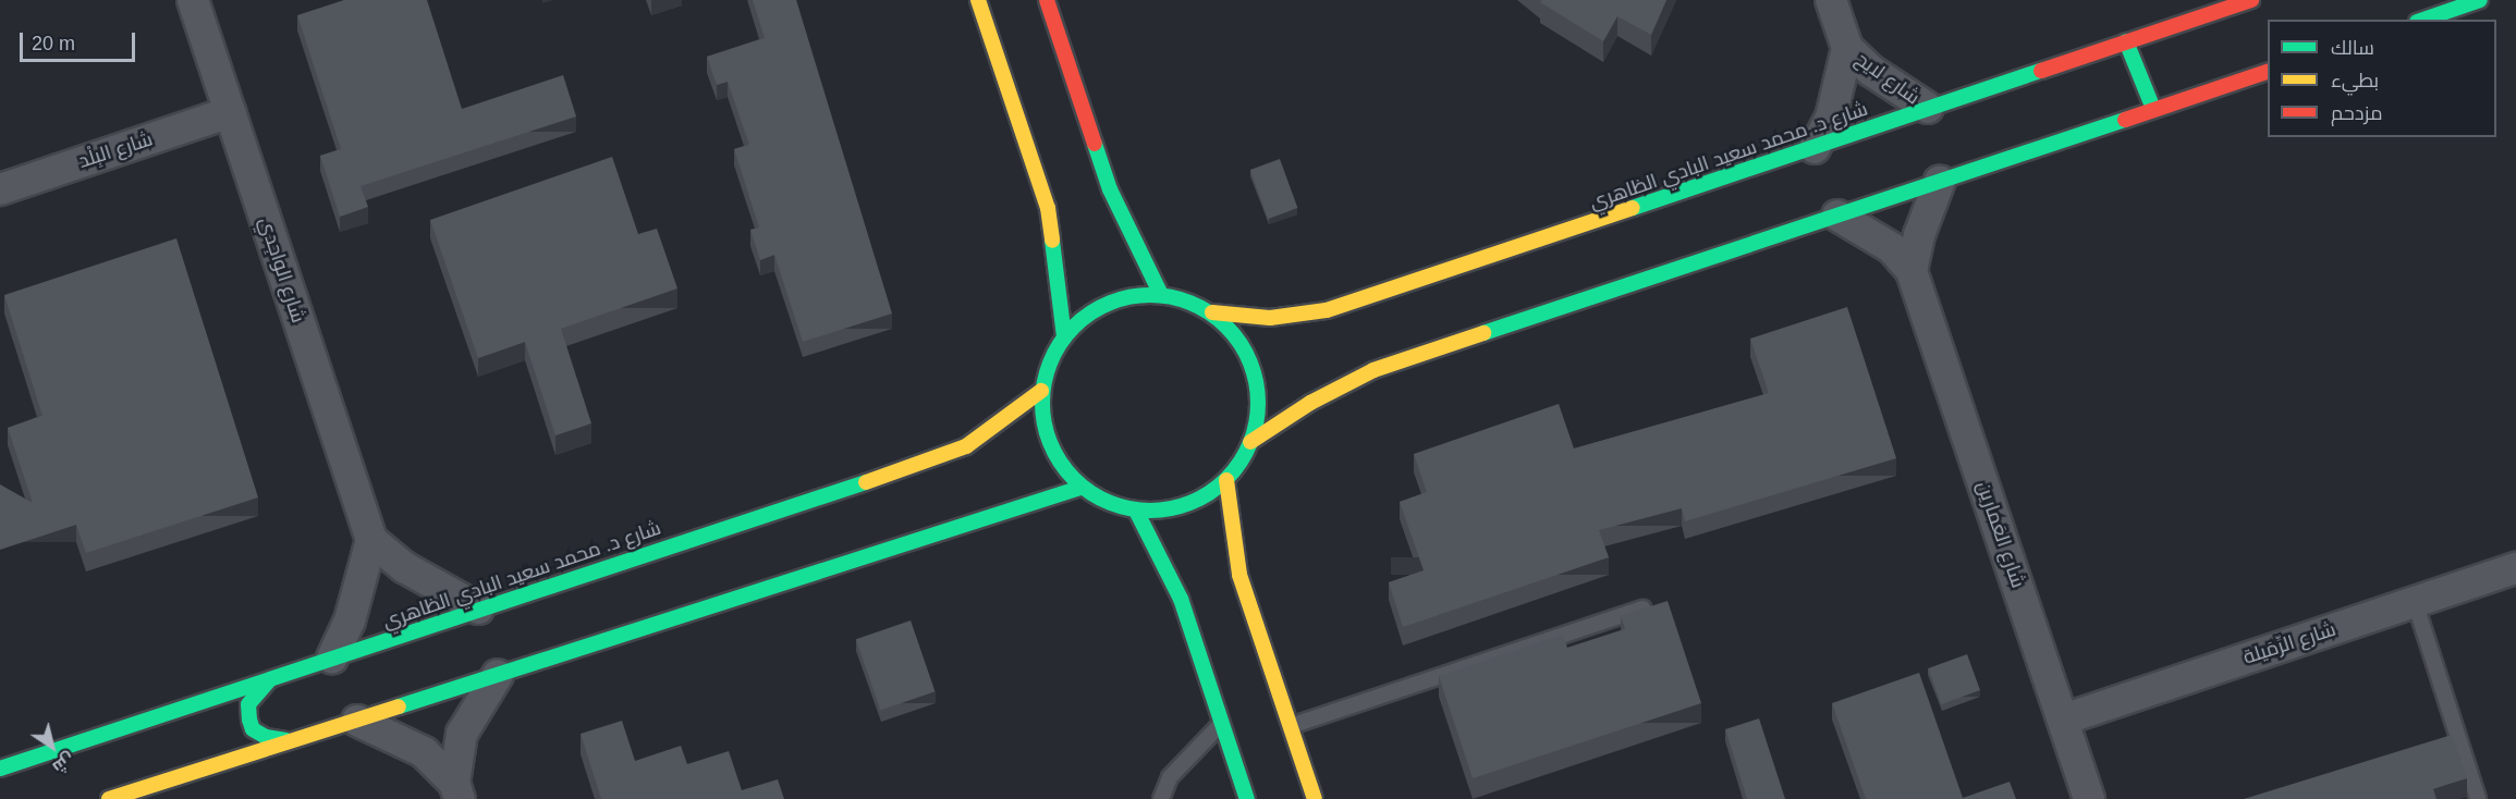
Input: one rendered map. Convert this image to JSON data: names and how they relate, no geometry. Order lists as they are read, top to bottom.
{
  "streets": {
    "street": [
      "شارع لايح",
      "شارع البِلْد",
      "شارع د. محمد سعيد البادي الظاهري",
      "شارع الواجِدي",
      "شارع العَمارين",
      "شارع الرِّمَيلة"
    ]
  },
  "crossings": [
    ["شارع لايح", "شارع د. محمد سعيد البادي الظاهري"],
    ["شارع البِلْد", "شارع الواجِدي"],
    ["شارع العَمارين", "شارع الرِّمَيلة"]
  ],
  "legend": ["سالك", "بطيء", "مزدحم"],
  "scale_bar": "20 m",
  "north": "bottom right"
}
